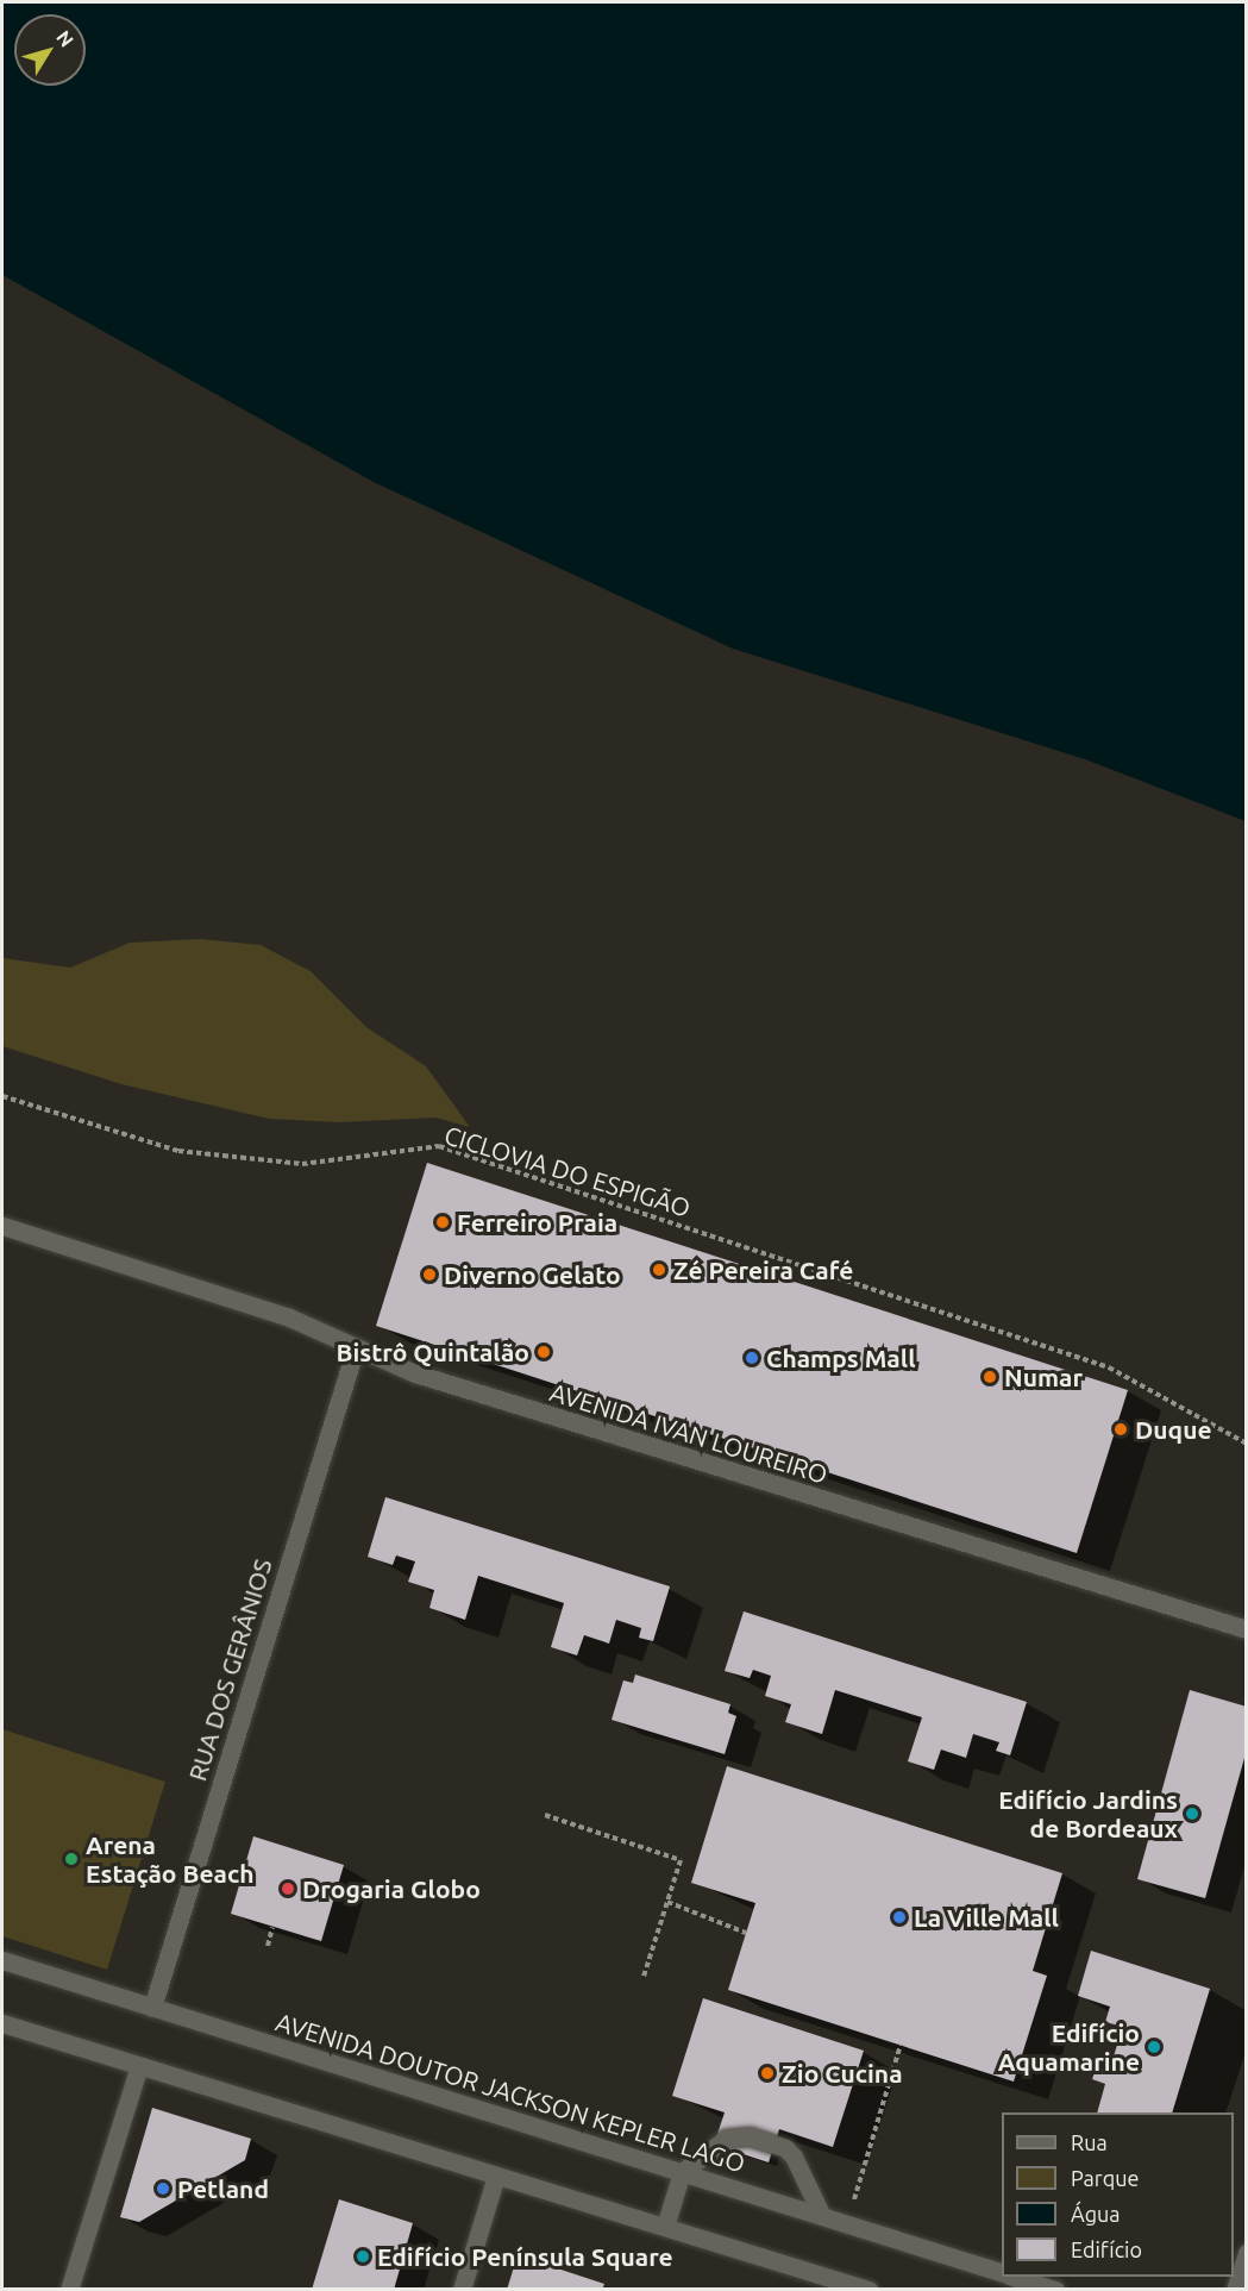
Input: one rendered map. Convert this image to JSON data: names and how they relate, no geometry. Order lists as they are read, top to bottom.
{
  "streets": {
    "street": ["AVENIDA IVAN LOUREIRO", "RUA DOS GERÂNIOS", "AVENIDA DOUTOR JACKSON KEPLER LAGO"],
    "path": ["CICLOVIA DO ESPIGÃO"]
  },
  "crossings": [
    ["AVENIDA IVAN LOUREIRO", "RUA DOS GERÂNIOS"],
    ["RUA DOS GERÂNIOS", "AVENIDA DOUTOR JACKSON KEPLER LAGO"]
  ],
  "places": [
    "Ferreiro Praia",
    "Zé Pereira Café",
    "Diverno Gelato",
    "Bistrô Quintalão",
    "Champs Mall",
    "Numar",
    "Duque",
    "Edifício Jardins de Bordeaux",
    "Arena Estação Beach",
    "Drogaria Globo",
    "La Ville Mall",
    "Edifício Aquamarine",
    "Zio Cucina",
    "Petland",
    "Edifício Península Square"
  ],
  "legend": [
    "Rua",
    "Parque",
    "Água",
    "Edifício"
  ],
  "north": "top right"
}
